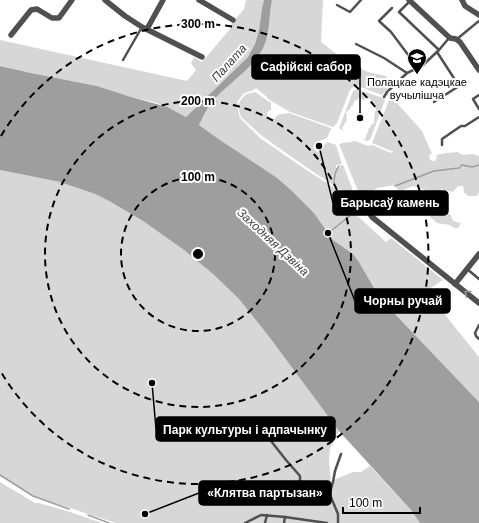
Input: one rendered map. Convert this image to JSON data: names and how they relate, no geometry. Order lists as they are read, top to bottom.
{
  "water": ["Палата", "Заходняя Дзвіна"],
  "places": {
    "school or university": ["Полацкае кадэцкае вучылішча"],
    "other": [
      "Сафійскі сабор",
      "Барысаў камень",
      "Чорны ручай",
      "Парк культуры і адпачынку",
      "«Клятва партызан»"
    ]
  },
  "scale_bar": "100 m",
  "rings": ["300 m", "200 m", "100 m"]
}
